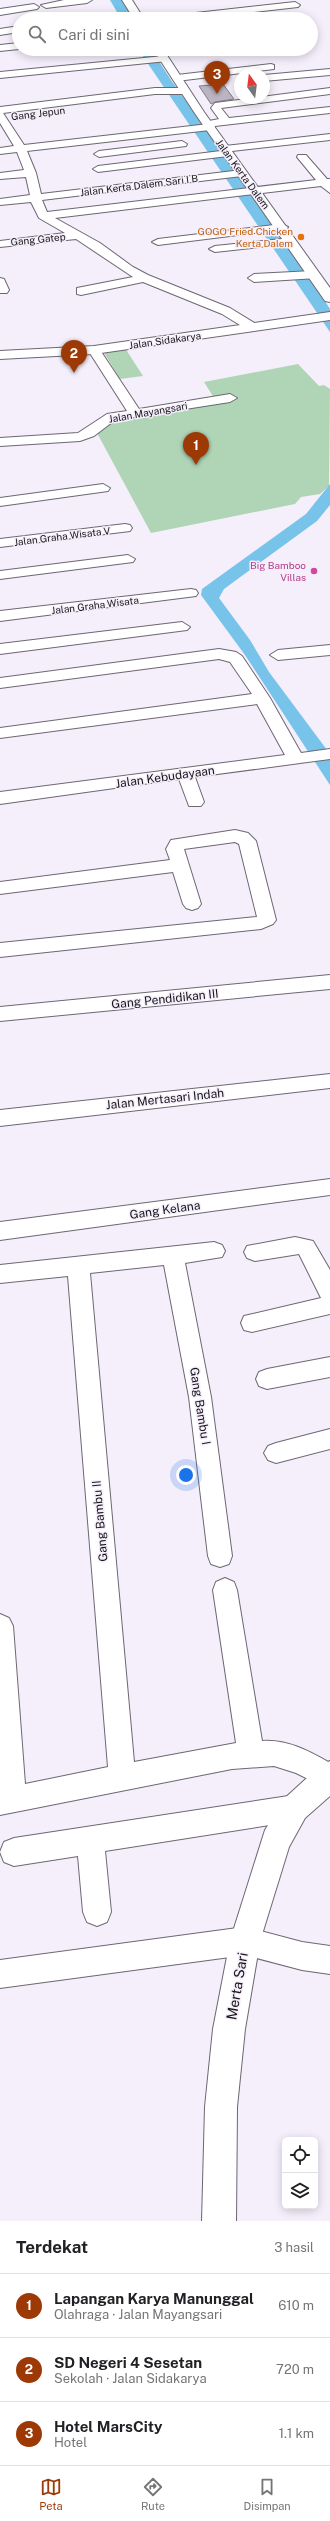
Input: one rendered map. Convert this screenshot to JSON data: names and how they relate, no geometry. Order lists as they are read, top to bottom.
{
  "streets": {
    "street": [
      "Gang Jepun",
      "Jalan Kerta Dalem",
      "Jalan Kerta Dalem Sari I B",
      "Gang Gatep",
      "Jalan Sidakarya",
      "Jalan Mayangsari",
      "Jalan Graha Wisata V",
      "Jalan Graha Wisata",
      "Jalan Kebudayaan",
      "Gang Pendidikan III",
      "Jalan Mertasari Indah",
      "Gang Kelana",
      "Gang Bambu I",
      "Gang Bambu II",
      "Merta Sari"
    ]
  },
  "crossings": [
    ["Jalan Kerta Dalem", "Jalan Kerta Dalem Sari I B"]
  ],
  "places": ["GOGO Fried Chicken Kerta Dalem", "Big Bamboo Villas"],
  "north": "top",
  "page": {
    "search": "Cari di sini",
    "pins": ["3", "2", "1"],
    "heading": ["Terdekat", "3 hasil"],
    "list": [
      {
        "mark": "1",
        "name": "Lapangan Karya Manunggal",
        "note": "Olahraga · Jalan Mayangsari",
        "value": "610 m"
      },
      {
        "mark": "2",
        "name": "SD Negeri 4 Sesetan",
        "note": "Sekolah · Jalan Sidakarya",
        "value": "720 m"
      },
      {
        "mark": "3",
        "name": "Hotel MarsCity",
        "note": "Hotel",
        "value": "1.1 km"
      }
    ],
    "nav": ["Peta", "Rute", "Disimpan"]
  }
}
